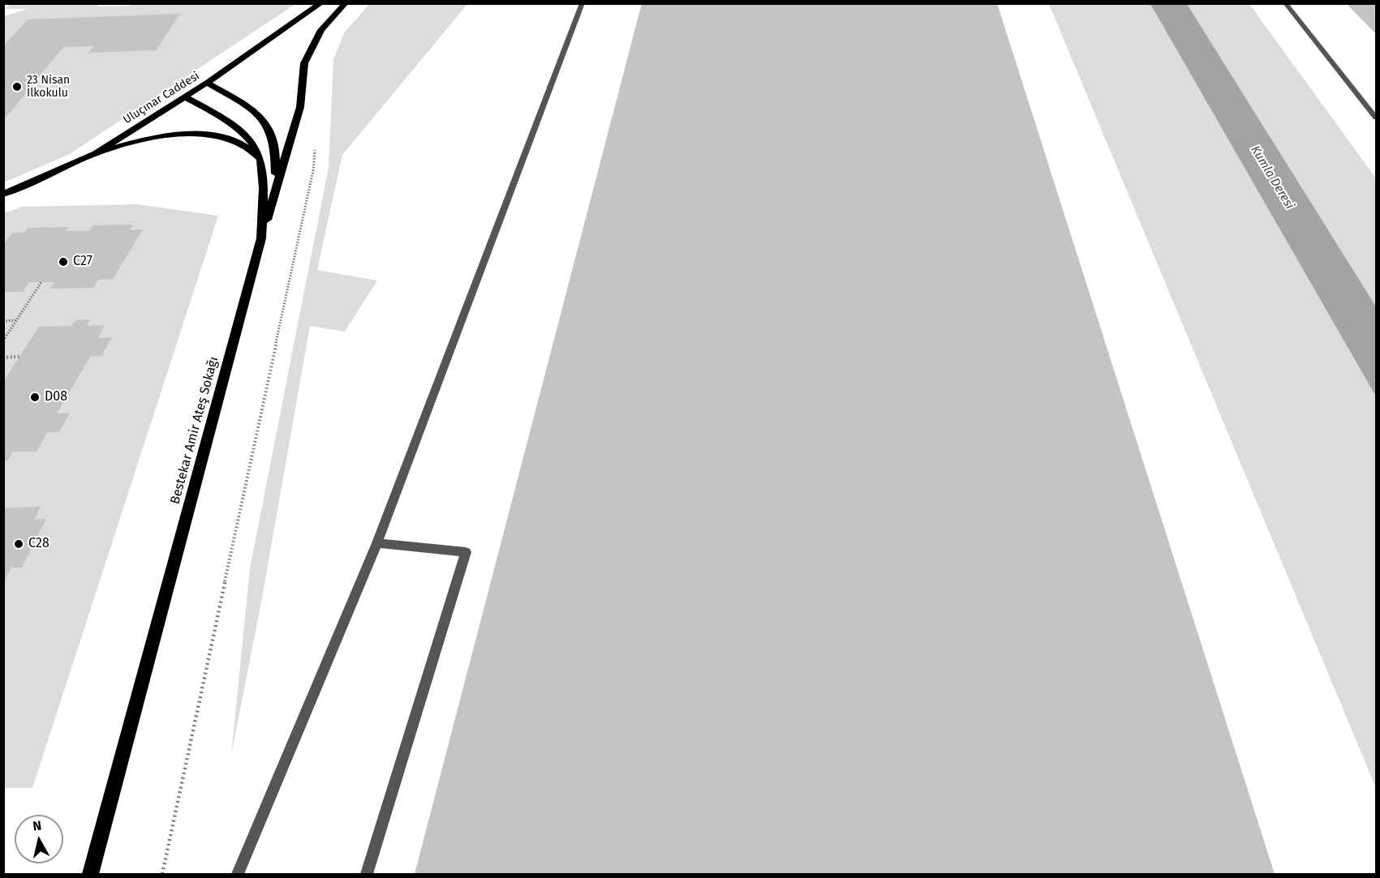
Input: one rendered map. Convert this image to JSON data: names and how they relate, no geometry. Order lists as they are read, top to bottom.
{
  "streets": {
    "main road": ["Uluçınar Caddesi", "Bestekar Amir Ateş Sokağı"]
  },
  "water": ["Kumla Deresi"],
  "places": [
    "23 Nisan İlkokulu",
    "C27",
    "D08",
    "C28"
  ],
  "north": "top"
}
